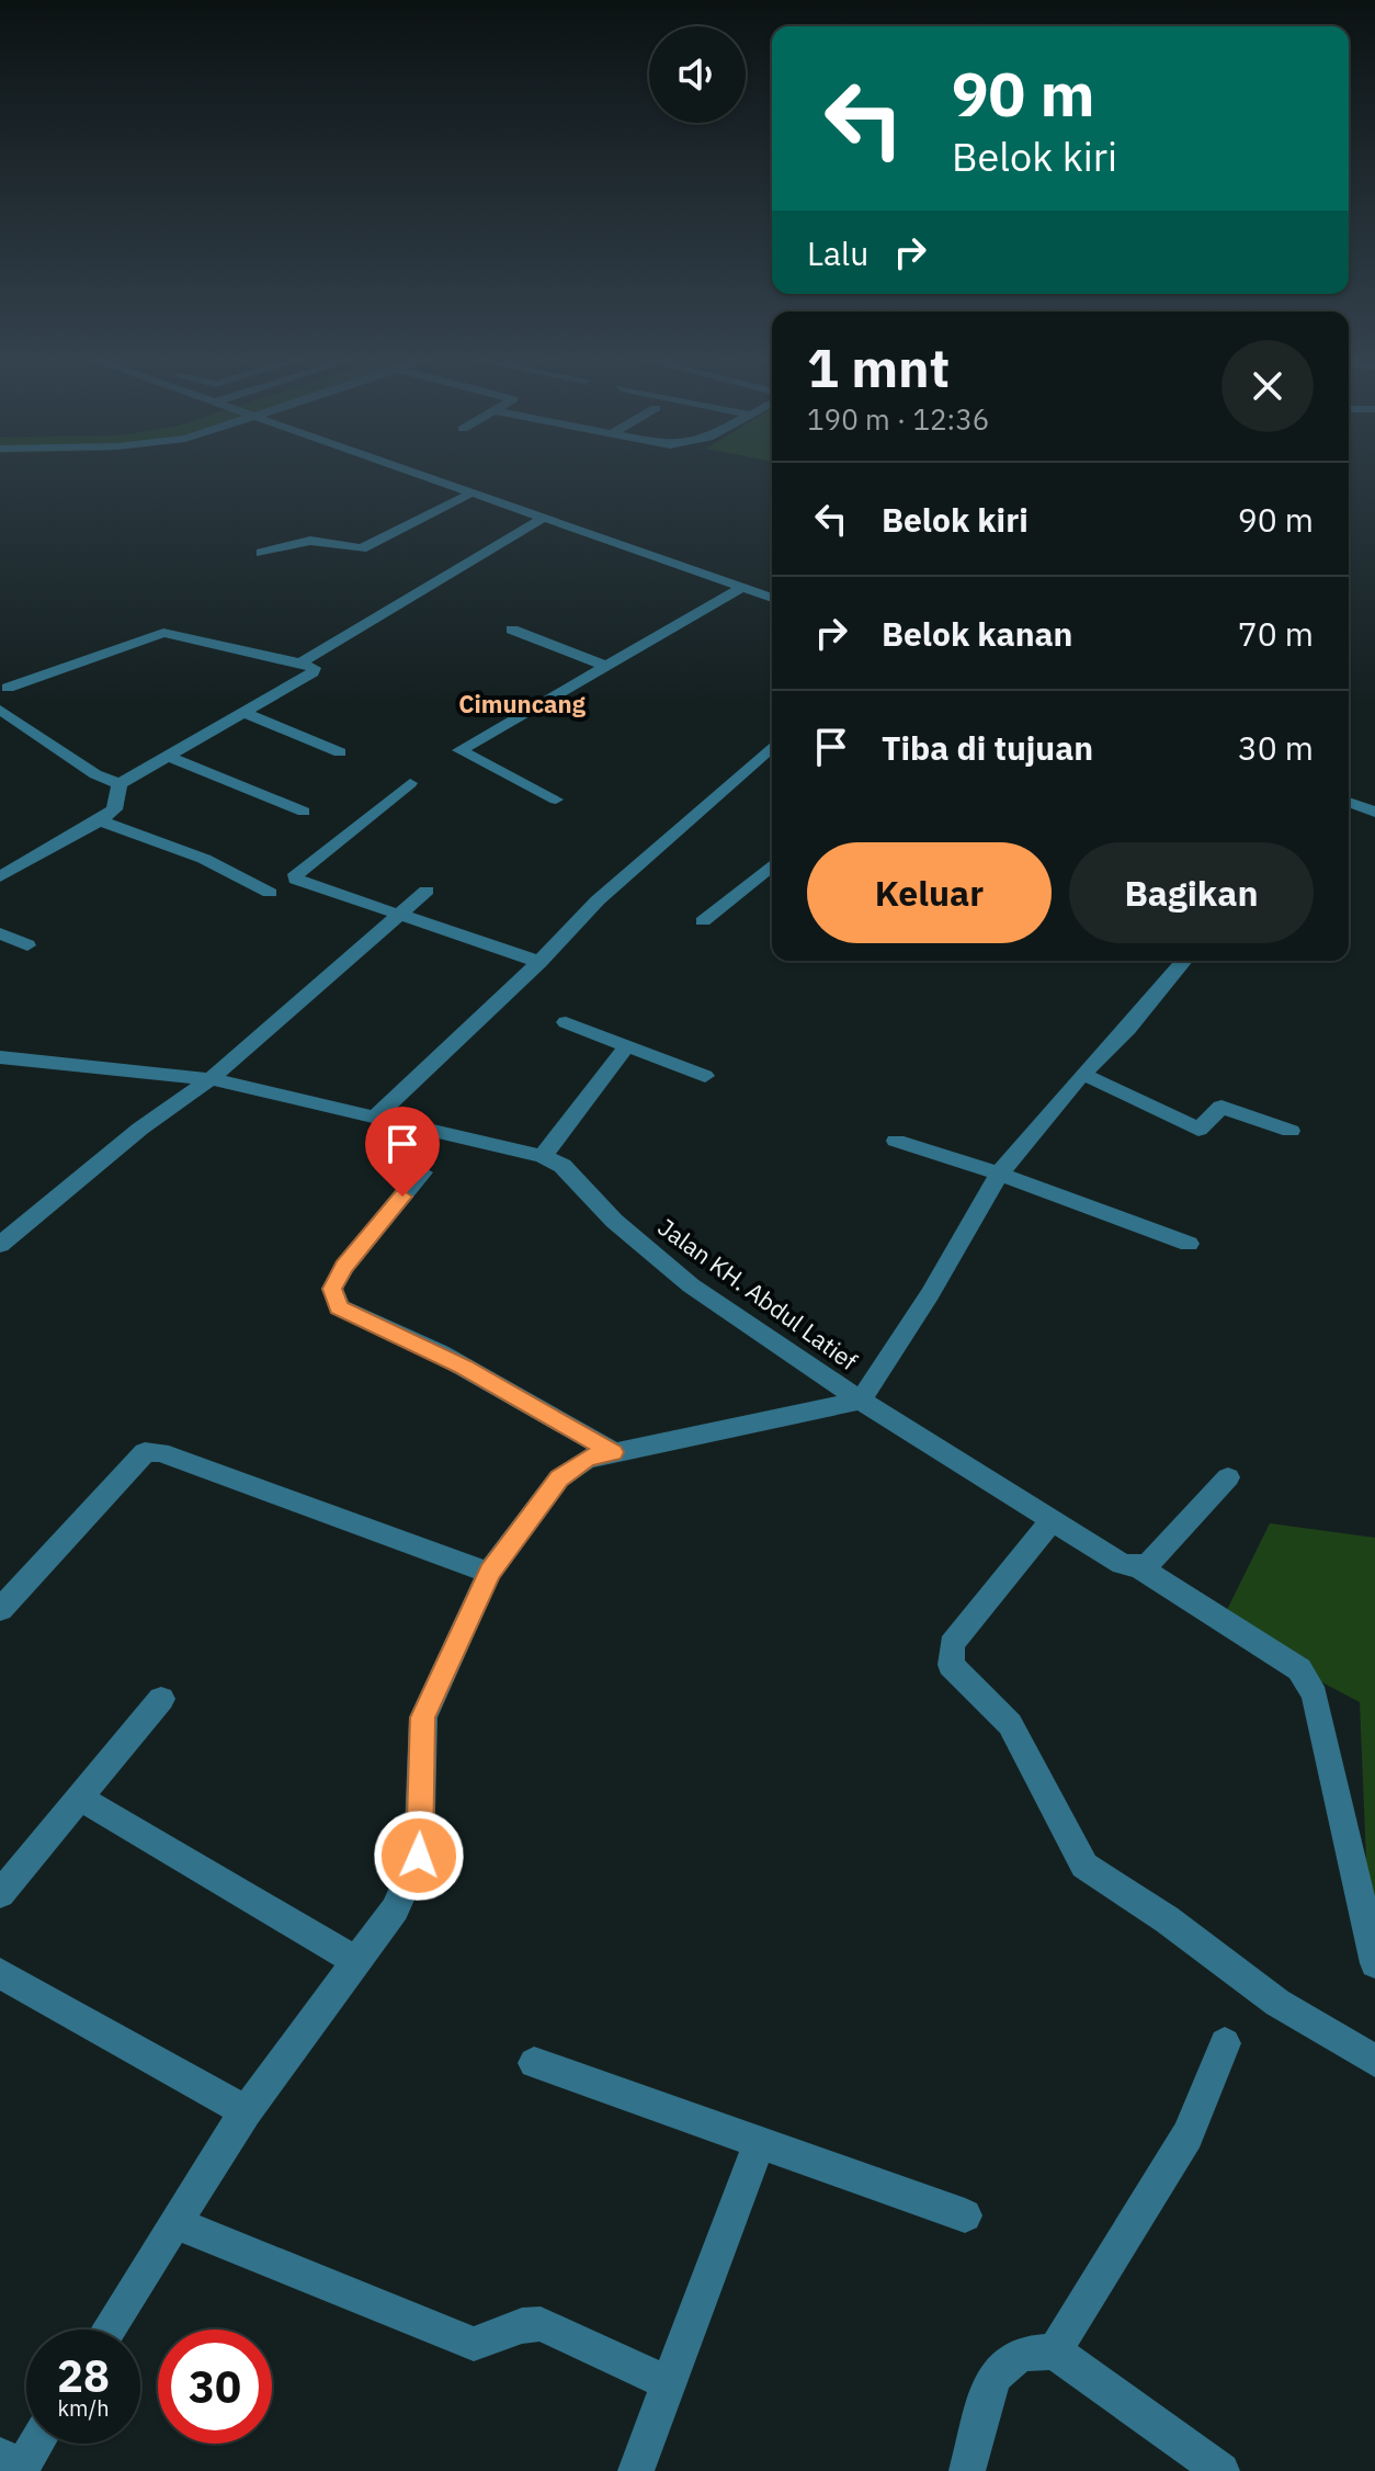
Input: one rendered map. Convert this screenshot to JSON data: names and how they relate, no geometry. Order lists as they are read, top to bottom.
{
  "streets": {
    "street": ["Jalan KH. Abdul Latief"]
  },
  "districts": ["Cimuncang"],
  "page": {
    "turn": ["90 m", "Belok kiri"],
    "then": "Lalu",
    "heading": ["1 mnt", "190 m · 12:36"],
    "list": [
      {
        "name": "Belok kiri",
        "value": "90 m"
      },
      {
        "name": "Belok kanan",
        "value": "70 m"
      },
      {
        "name": "Tiba di tujuan",
        "value": "30 m"
      }
    ],
    "buttons": ["Keluar", "Bagikan"],
    "speed": "28 km/h",
    "limit": "30"
  }
}
